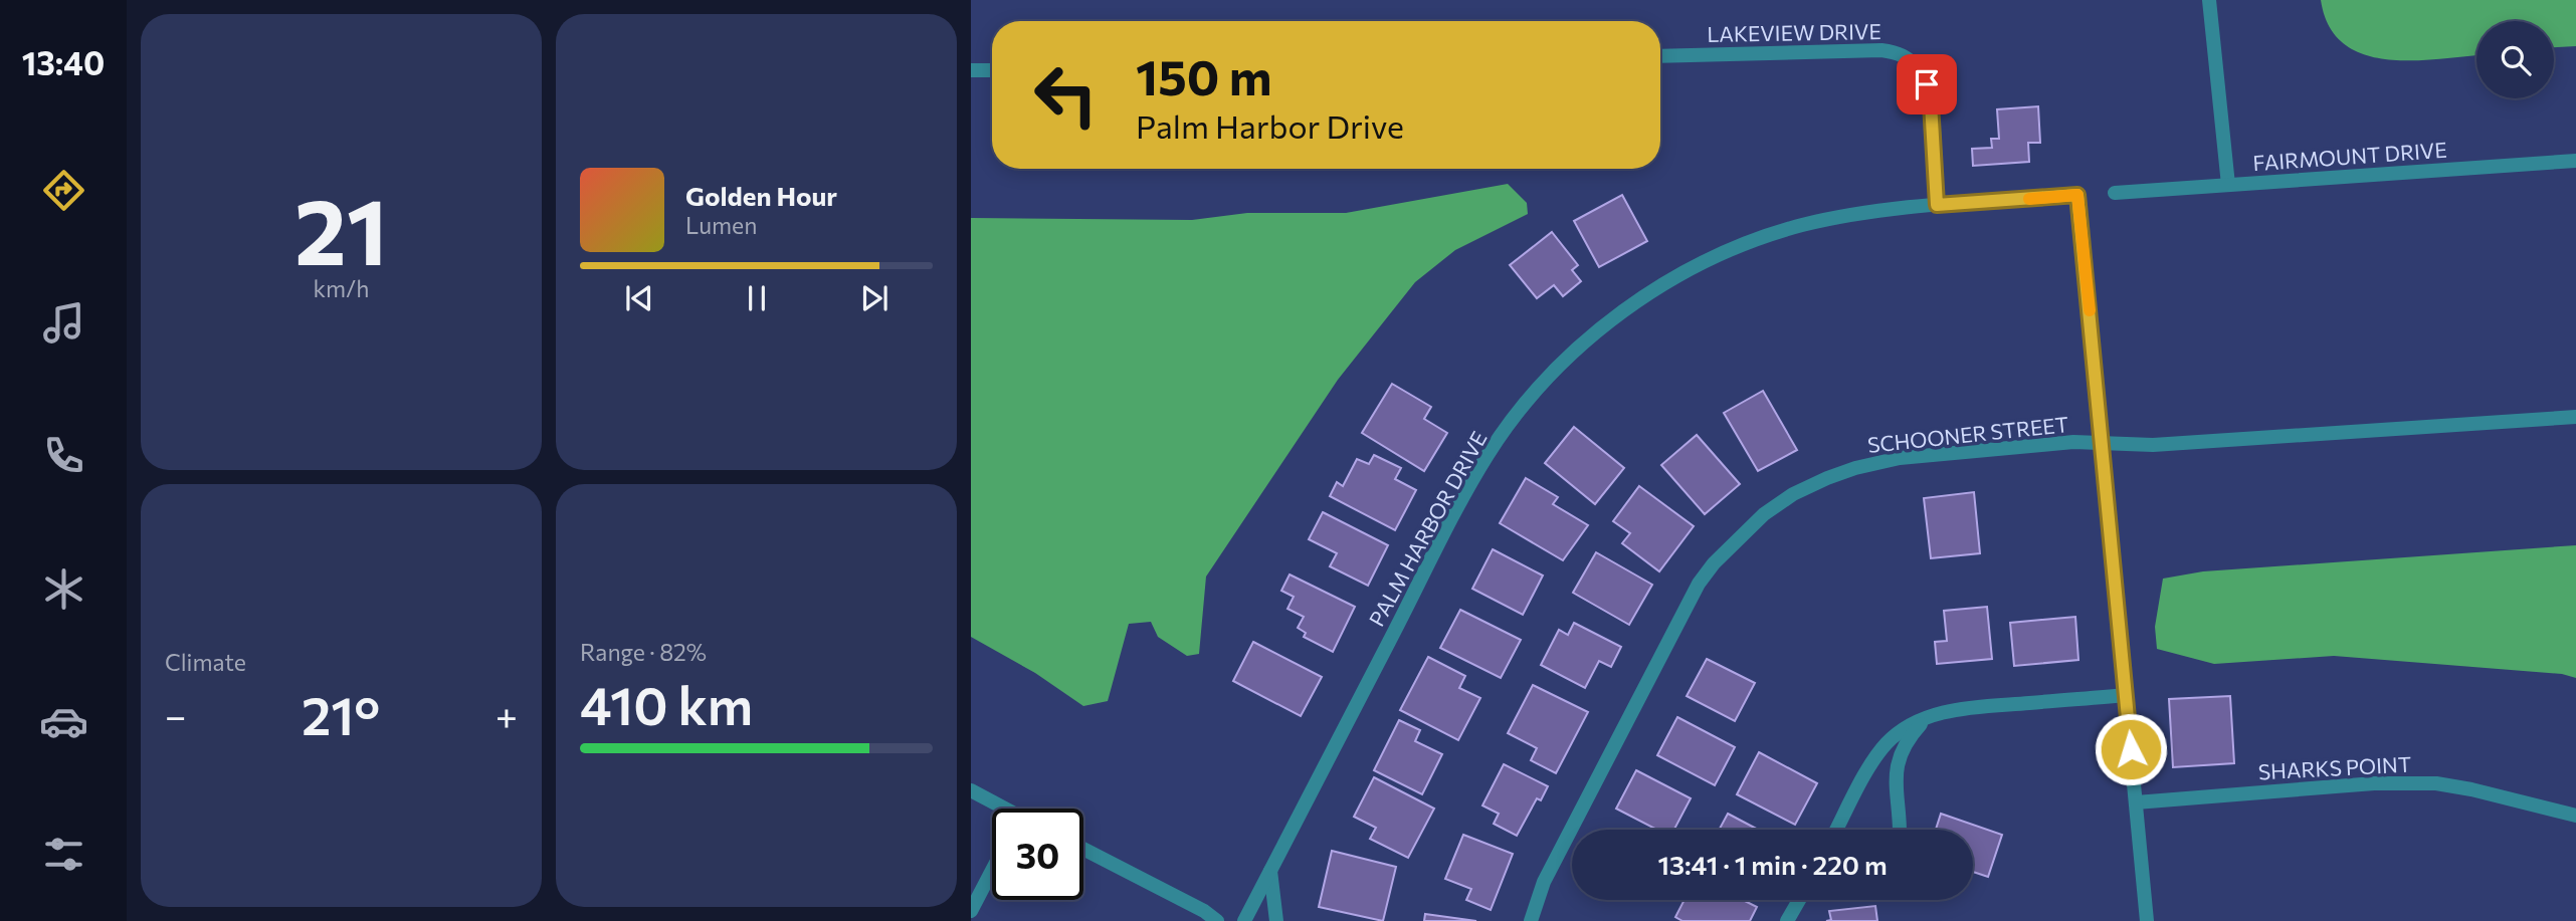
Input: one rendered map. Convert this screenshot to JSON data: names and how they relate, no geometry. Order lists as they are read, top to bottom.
{
  "streets": {
    "street": [
      "LAKEVIEW DRIVE",
      "FAIRMOUNT DRIVE",
      "SCHOONER STREET",
      "PALM HARBOR DRIVE",
      "SHARKS POINT"
    ]
  },
  "crossings": [
    ["LAKEVIEW DRIVE", "PALM HARBOR DRIVE"],
    ["SCHOONER STREET", "PALM HARBOR DRIVE"]
  ],
  "page": {
    "tabs": "13:40",
    "tile": [
      ["21", "km/h"],
      "Climate",
      ["Range · 82%", "410 km"]
    ],
    "turn": ["150 m", "Palm Harbor Drive"],
    "song": ["Golden Hour", "Lumen"],
    "heat": ["−", "21°", "+"],
    "limit": "30",
    "trip": "13:41 · 1 min · 220 m"
  }
}
